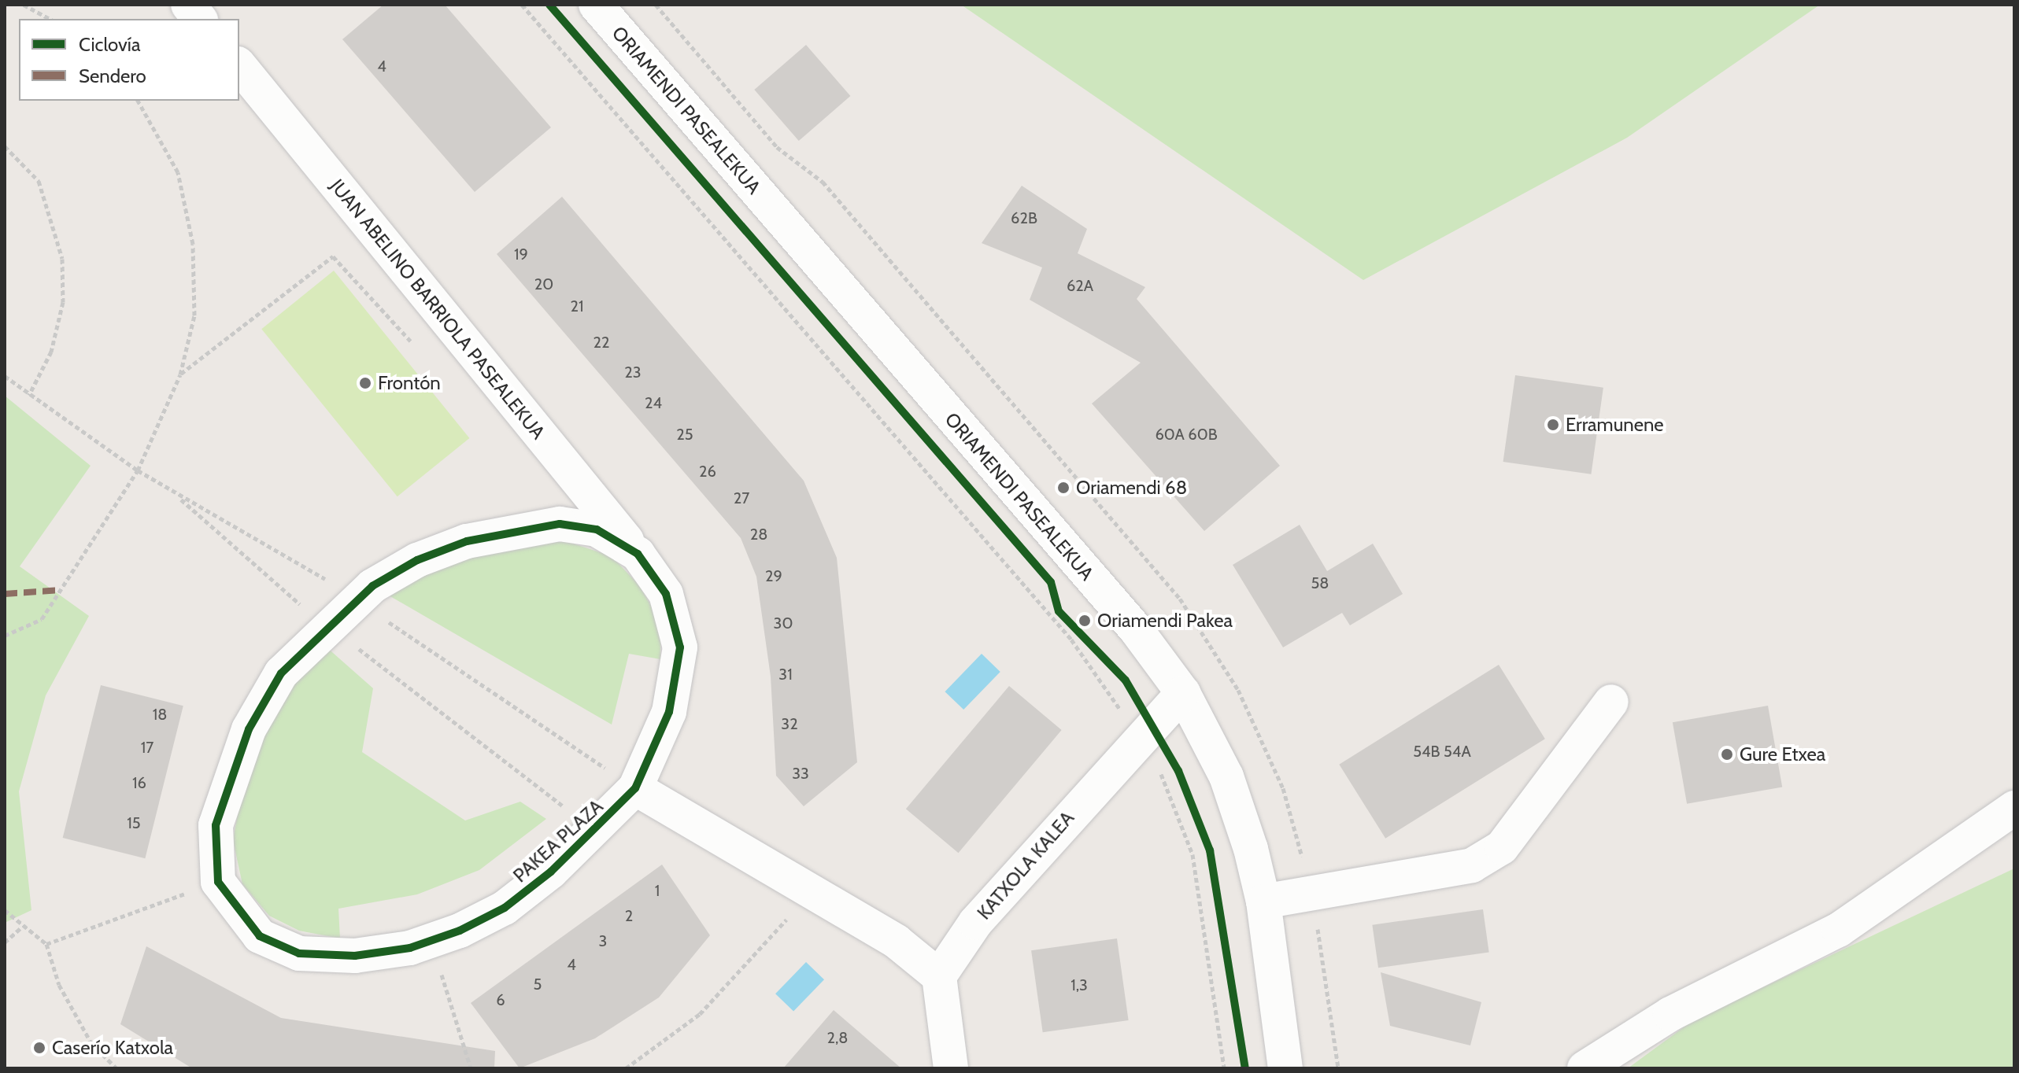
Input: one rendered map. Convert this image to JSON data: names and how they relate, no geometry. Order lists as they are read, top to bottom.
{
  "streets": {
    "street": [
      "ORIAMENDI PASEALEKUA",
      "JUAN ABELINO BARRIOLA PASEALEKUA",
      "PAKEA PLAZA",
      "KATXOLA KALEA"
    ]
  },
  "crossings": [
    ["ORIAMENDI PASEALEKUA", "KATXOLA KALEA"],
    ["JUAN ABELINO BARRIOLA PASEALEKUA", "PAKEA PLAZA"]
  ],
  "places": [
    "Frontón",
    "Erramunene",
    "Oriamendi 68",
    "Oriamendi Pakea",
    "Gure Etxea",
    "Caserío Katxola"
  ],
  "house_numbers": [
    "4",
    "62B",
    "19",
    "20",
    "62A",
    "21",
    "22",
    "23",
    "24",
    "25",
    "60A 60B",
    "26",
    "27",
    "28",
    "29",
    "58",
    "30",
    "31",
    "18",
    "32",
    "17",
    "54B 54A",
    "33",
    "16",
    "15",
    "1",
    "2",
    "3",
    "4",
    "5",
    "1,3",
    "6",
    "2,8"
  ],
  "legend": ["Ciclovía", "Sendero"]
}
